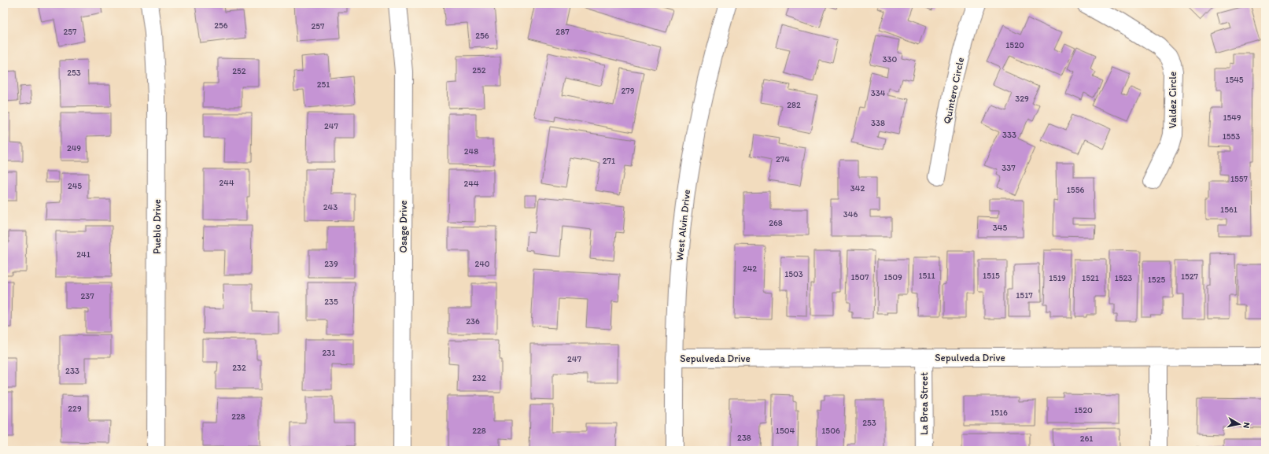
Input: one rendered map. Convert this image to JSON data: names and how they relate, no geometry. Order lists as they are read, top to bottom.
{
  "streets": {
    "street": [
      "Quintero Circle",
      "Valdez Circle",
      "West Alvin Drive",
      "Pueblo Drive",
      "Osage Drive",
      "Sepulveda Drive",
      "La Brea Street"
    ]
  },
  "crossings": [
    ["West Alvin Drive", "Sepulveda Drive"],
    ["Sepulveda Drive", "La Brea Street"]
  ],
  "house_numbers": [
    "256",
    "257",
    "257",
    "287",
    "256",
    "1520",
    "330",
    "252",
    "252",
    "253",
    "1545",
    "251",
    "279",
    "334",
    "329",
    "282",
    "1549",
    "338",
    "247",
    "333",
    "1553",
    "249",
    "248",
    "274",
    "271",
    "337",
    "1557",
    "244",
    "244",
    "245",
    "342",
    "1556",
    "243",
    "1561",
    "346",
    "268",
    "345",
    "241",
    "239",
    "240",
    "242",
    "1503",
    "1511",
    "1515",
    "1527",
    "1507",
    "1509",
    "1519",
    "1521",
    "1523",
    "1525",
    "1517",
    "237",
    "235",
    "236",
    "231",
    "247",
    "232",
    "233",
    "232",
    "229",
    "1520",
    "1516",
    "228",
    "253",
    "228",
    "1504",
    "1506",
    "238",
    "261"
  ],
  "north": "right"
}
